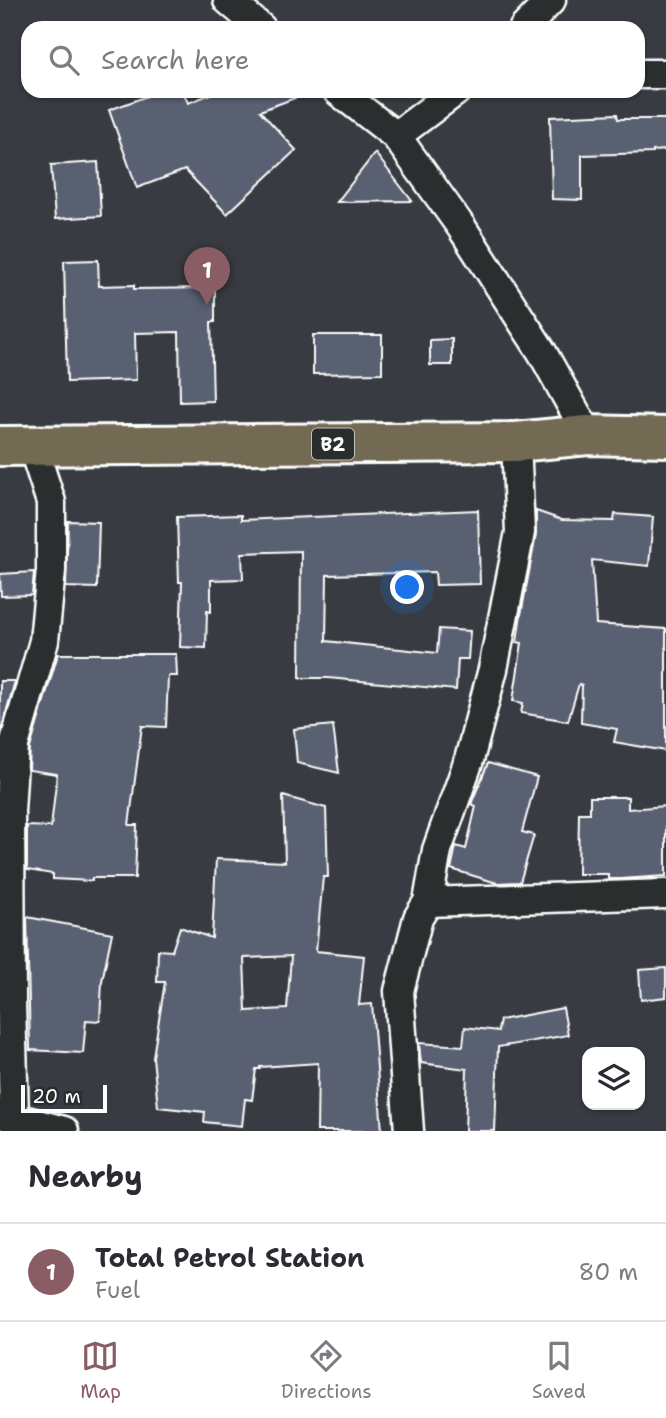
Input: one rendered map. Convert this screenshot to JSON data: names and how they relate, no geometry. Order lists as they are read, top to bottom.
{
  "streets": {
    "highway": ["B2"]
  },
  "scale_bar": "20 m",
  "page": {
    "search": "Search here",
    "pins": "1",
    "scale": "20 m",
    "heading": "Nearby",
    "list": [
      {
        "mark": "1",
        "name": "Total Petrol Station",
        "note": "Fuel",
        "value": "80 m"
      }
    ],
    "nav": ["Map", "Directions", "Saved"]
  }
}
